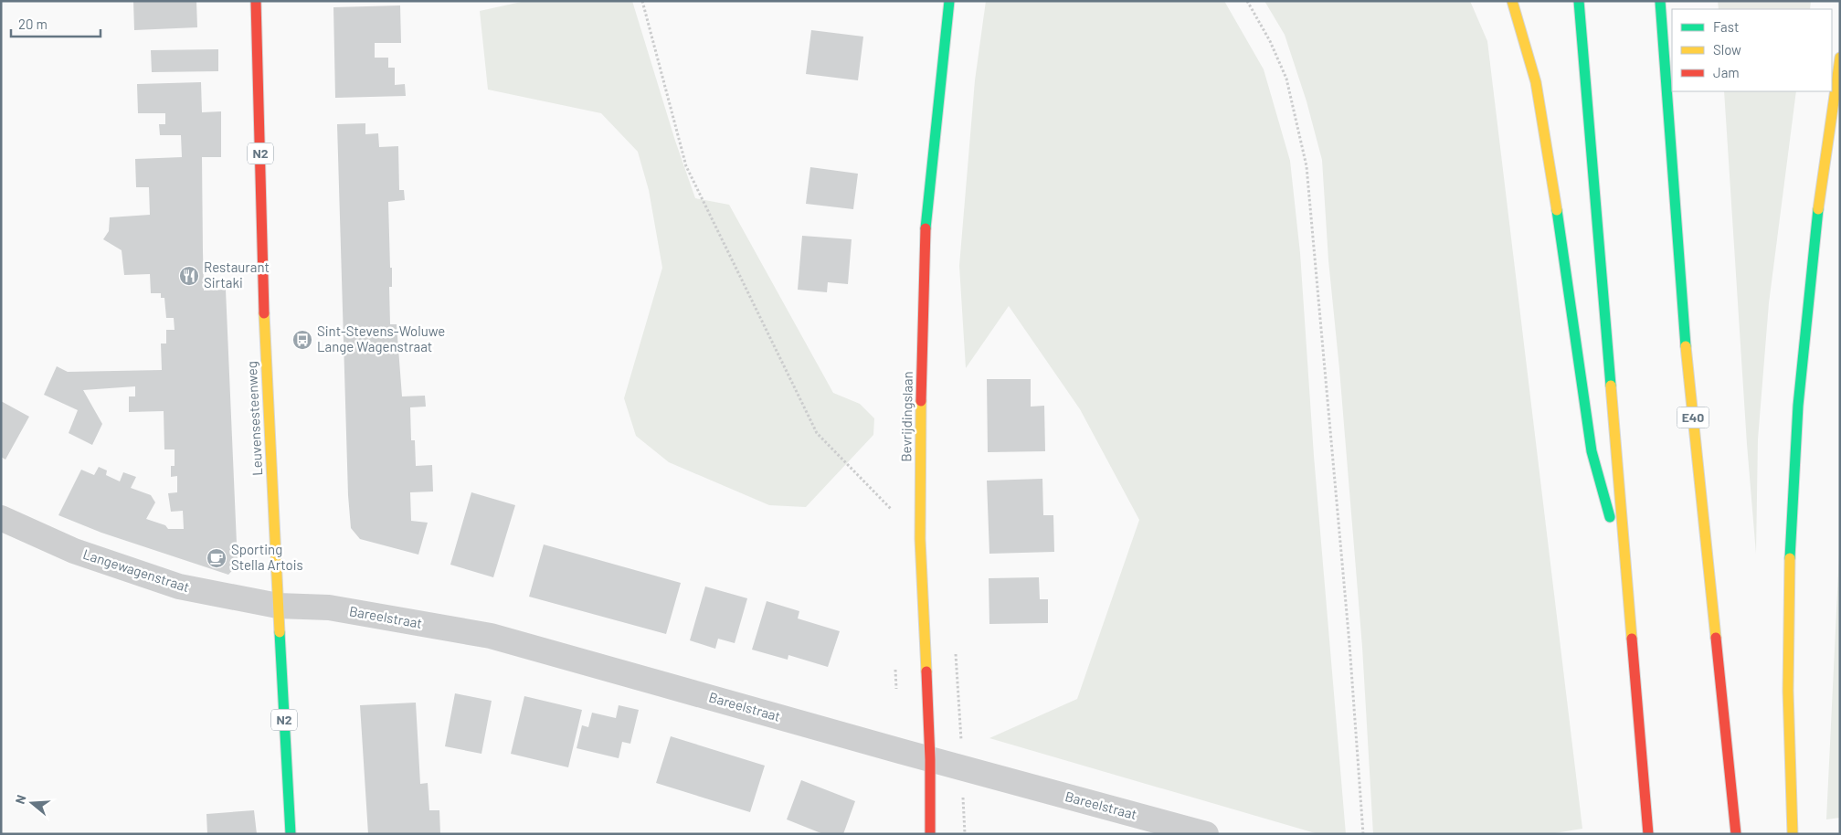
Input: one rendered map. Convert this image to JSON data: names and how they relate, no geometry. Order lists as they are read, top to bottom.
{
  "streets": {
    "main road": [
      "N2",
      "Bevrijdingslaan",
      "E40",
      "Leuvensesteenweg"
    ],
    "street": ["Langewagenstraat", "Bareelstraat"]
  },
  "crossings": [
    ["Bevrijdingslaan", "Bareelstraat"],
    ["Leuvensesteenweg", "Langewagenstraat"],
    ["Leuvensesteenweg", "Bareelstraat"],
    ["Langewagenstraat", "Bareelstraat"]
  ],
  "places": {
    "restaurant": ["Restaurant Sirtaki"],
    "bus stop": ["Sint-Stevens-Woluwe Lange Wagenstraat"],
    "cafe": ["Sporting Stella Artois"]
  },
  "legend": ["Fast", "Slow", "Jam"],
  "scale_bar": "20 m",
  "north": "left"
}
